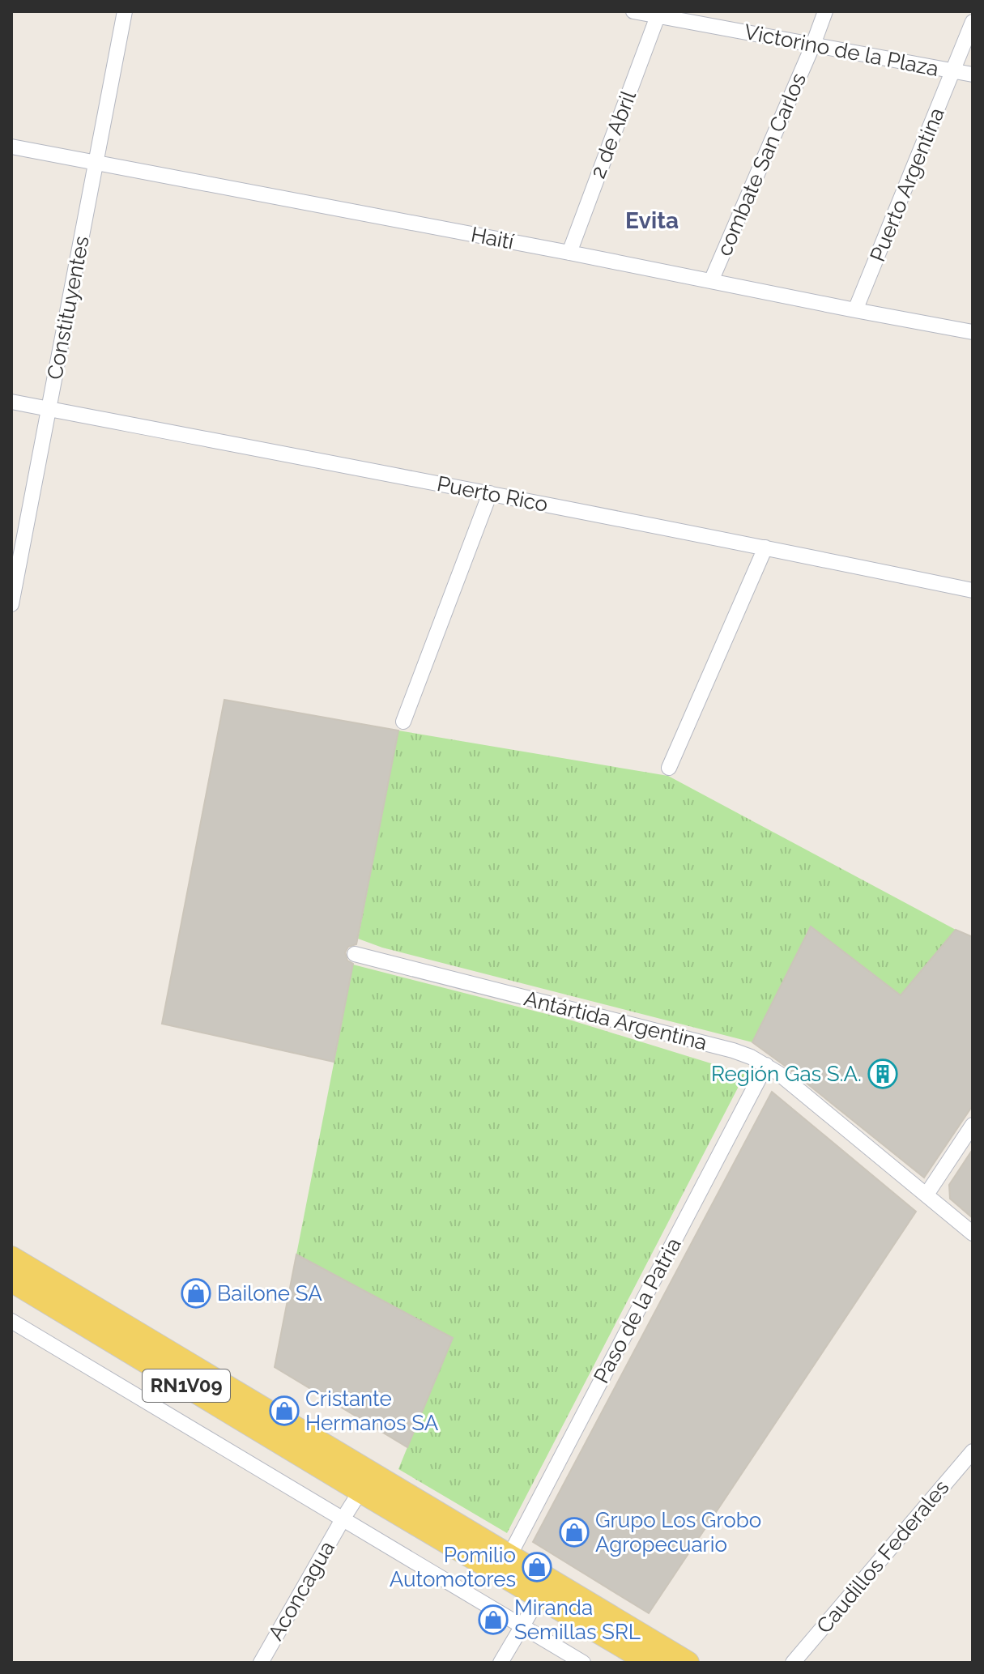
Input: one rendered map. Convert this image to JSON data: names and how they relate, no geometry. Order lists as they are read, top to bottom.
{
  "streets": {
    "main road": ["RN1V09"],
    "street": [
      "Victorino de la Plaza",
      "2 de Abril",
      "combate San Carlos",
      "Puerto Argentina",
      "Haití",
      "Constituyentes",
      "Puerto Rico",
      "Antártida Argentina",
      "Paso de la Patria",
      "Caudillos Federales",
      "Aconcagua"
    ]
  },
  "crossings": [
    ["Victorino de la Plaza", "2 de Abril"],
    ["Victorino de la Plaza", "combate San Carlos"],
    ["Victorino de la Plaza", "Puerto Argentina"],
    ["2 de Abril", "Haití"],
    ["combate San Carlos", "Haití"],
    ["Puerto Argentina", "Haití"],
    ["Haití", "Constituyentes"],
    ["Constituyentes", "Puerto Rico"],
    ["Antártida Argentina", "Paso de la Patria"],
    ["Paso de la Patria", "RN1V09"],
    ["RN1V09", "Aconcagua"]
  ],
  "districts": ["Evita"],
  "places": {
    "building": ["Región Gas S.A."],
    "shop": [
      "Bailone SA",
      "Cristante Hermanos SA",
      "Grupo Los Grobo Agropecuario",
      "Pomilio Automotores",
      "Miranda Semillas SRL"
    ]
  }
}
